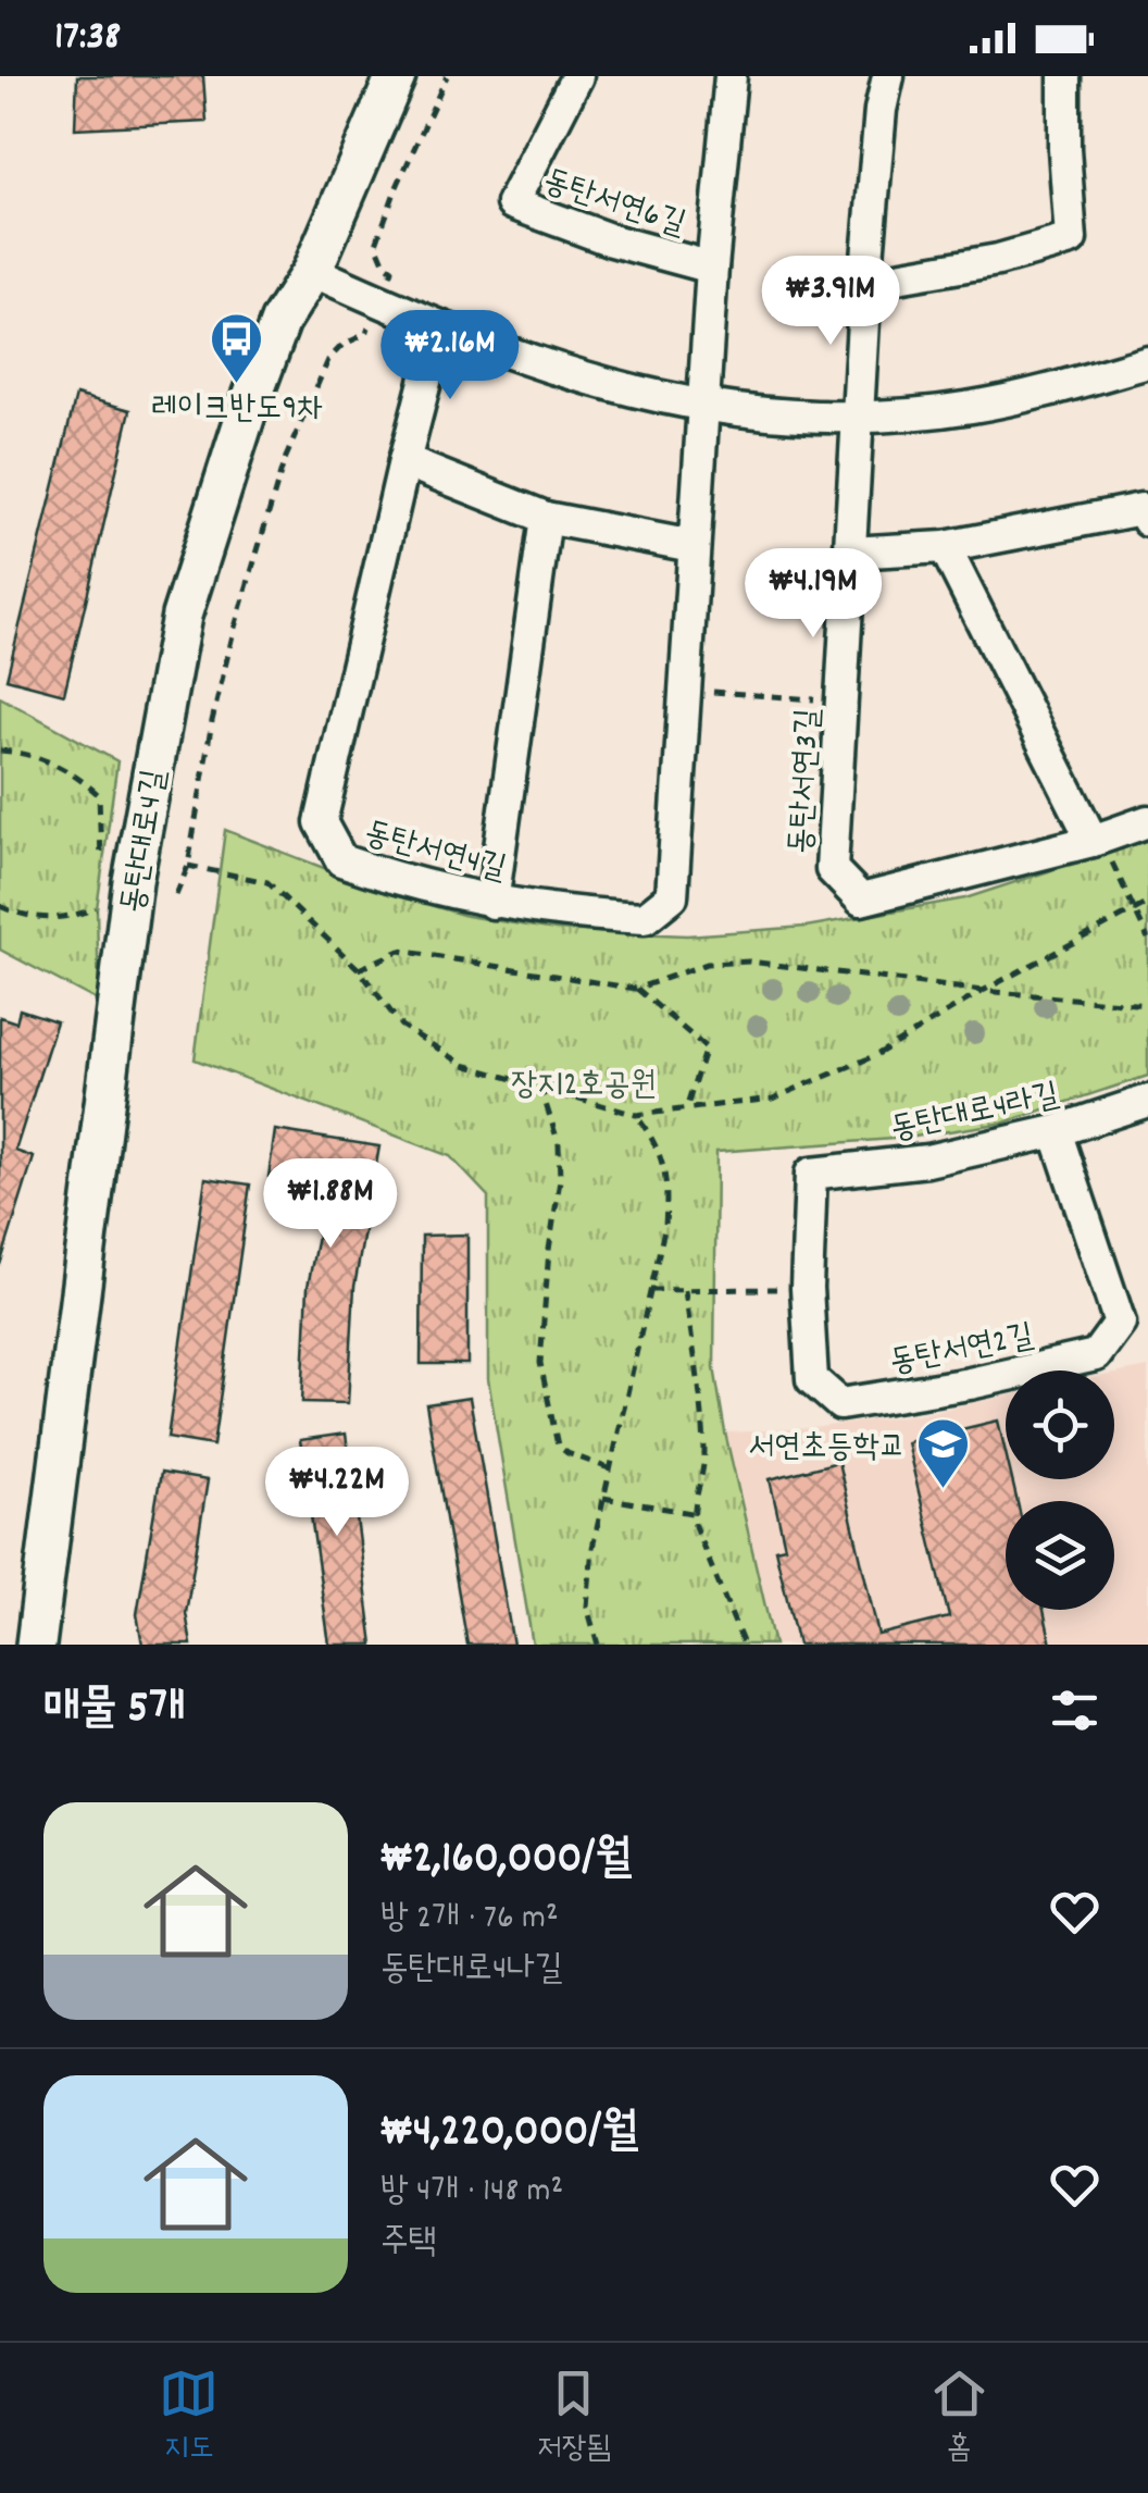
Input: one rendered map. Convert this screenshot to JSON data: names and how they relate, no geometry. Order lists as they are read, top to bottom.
{
  "streets": {
    "street": [
      "동탄서연6길",
      "동탄서연3길",
      "동탄대로4길",
      "동탄서연4길",
      "동탄대로4라길",
      "동탄서연2길"
    ]
  },
  "crossings": [
    ["동탄서연6길", "동탄서연4길"],
    ["동탄대로4라길", "동탄서연2길"]
  ],
  "parks": ["장지2호공원"],
  "places": {
    "bus stop": ["레이크반도9차"],
    "school or university": ["서연초등학교"]
  },
  "page": {
    "status": "17:38",
    "price": [
      "₩3.91M",
      "₩2.16M",
      "₩4.19M",
      "₩1.88M",
      "₩4.22M"
    ],
    "heading": "매물 5개",
    "list": [
      {
        "name": "₩2,160,000/월",
        "note": "방 2개 · 76 m² · 동탄대로4나길"
      },
      {
        "name": "₩4,220,000/월",
        "note": "방 4개 · 148 m² · 주택"
      }
    ],
    "tabs": ["지도", "저장됨", "홈"]
  }
}
